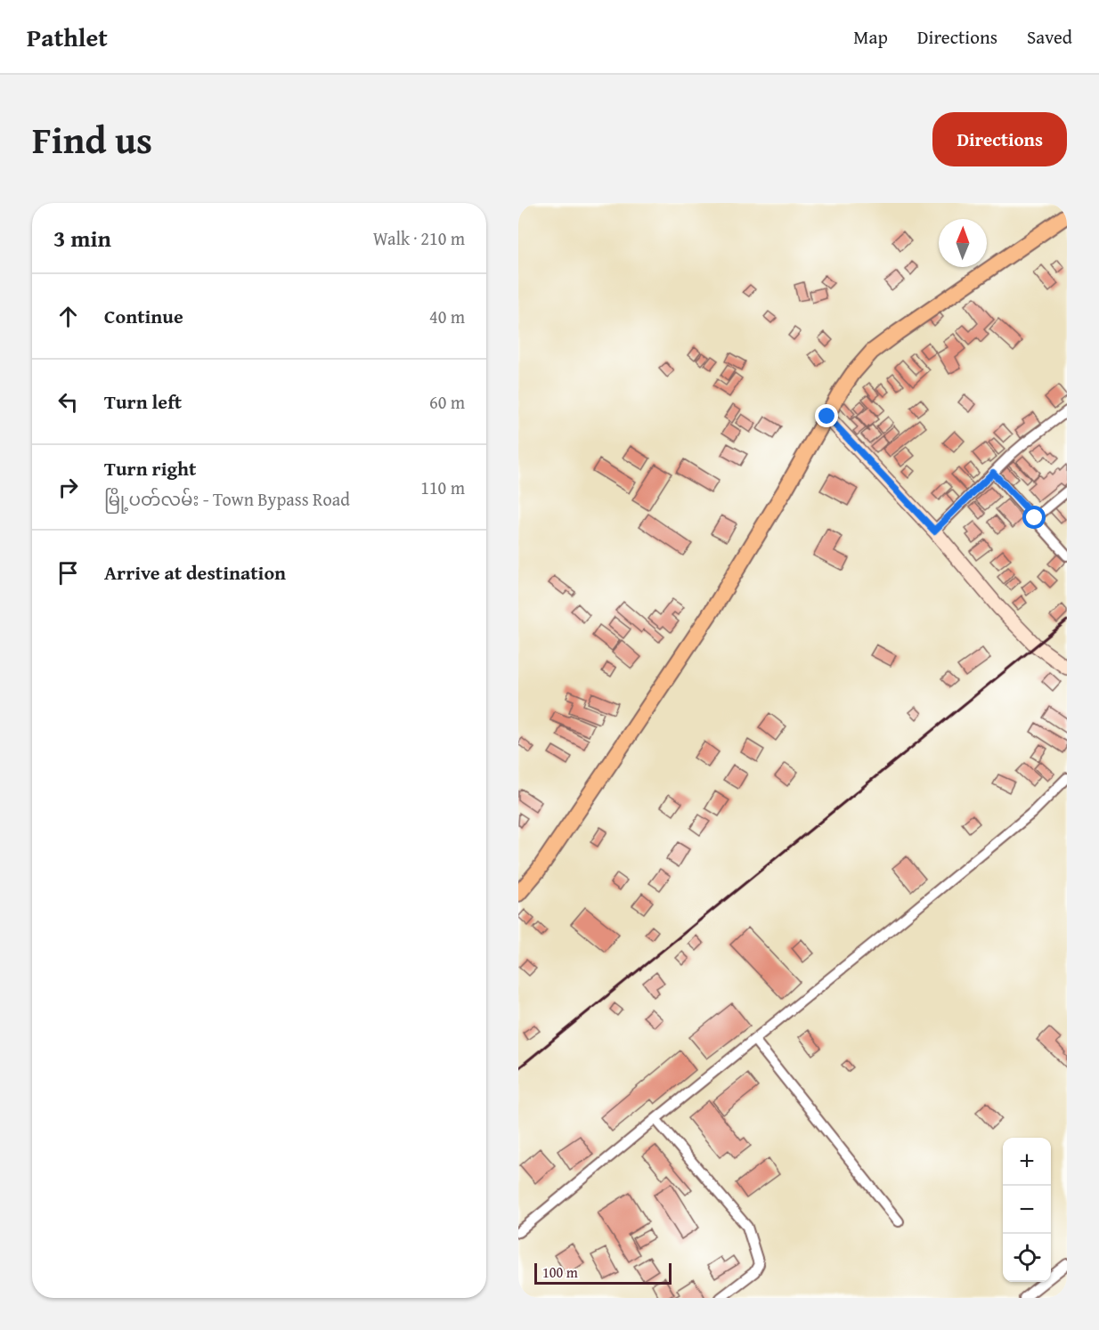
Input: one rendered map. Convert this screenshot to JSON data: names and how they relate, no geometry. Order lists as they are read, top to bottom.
{
  "scale_bar": "100 m",
  "north": "top",
  "page": {
    "header": "Pathlet",
    "nav": ["Map", "Directions", "Saved"],
    "title": "Find us",
    "buttons": "Directions",
    "heading": ["3 min", "Walk · 210 m"],
    "list": [
      ["Continue", "40 m"],
      ["Turn left", "60 m"],
      ["Turn right", "မြို့ပတ်လမ်း - Town Bypass Road", "110 m"],
      "Arrive at destination"
    ],
    "map_buttons": ["+", "−"],
    "scale": "100 m"
  }
}
